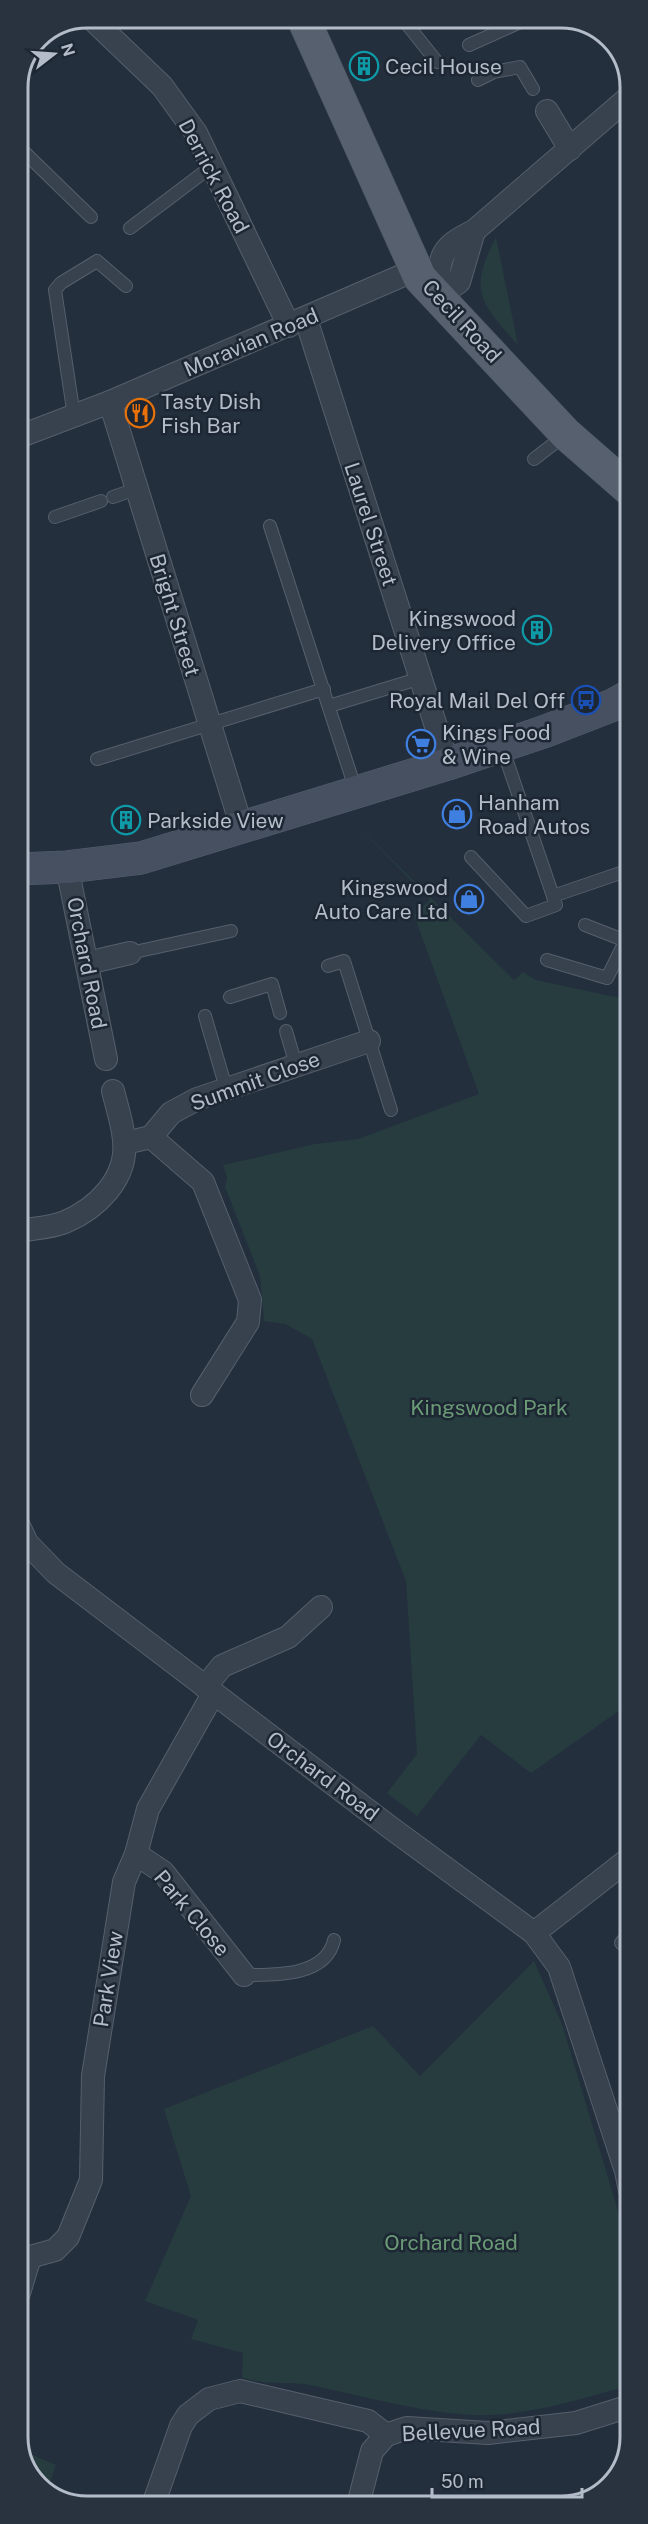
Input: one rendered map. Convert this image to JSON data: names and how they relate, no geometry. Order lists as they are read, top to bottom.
{
  "streets": {
    "main road": ["Cecil Road"],
    "street": [
      "Derrick Road",
      "Moravian Road",
      "Laurel Street",
      "Bright Street",
      "Orchard Road",
      "Summit Close",
      "Park Close",
      "Park View",
      "Bellevue Road"
    ]
  },
  "crossings": [
    ["Derrick Road", "Moravian Road"],
    ["Derrick Road", "Laurel Street"],
    ["Cecil Road", "Moravian Road"],
    ["Moravian Road", "Laurel Street"],
    ["Moravian Road", "Bright Street"],
    ["Orchard Road", "Park View"],
    ["Park Close", "Park View"]
  ],
  "parks": ["Kingswood Park", "Orchard Road"],
  "places": {
    "building": ["Cecil House", "Kingswood Delivery Office", "Parkside View"],
    "restaurant": ["Tasty Dish Fish Bar"],
    "bus stop": ["Royal Mail Del Off"],
    "supermarket": ["Kings Food & Wine"],
    "shop": ["Hanham Road Autos", "Kingswood Auto Care Ltd"]
  },
  "scale_bar": "50 m",
  "north": "right"
}
